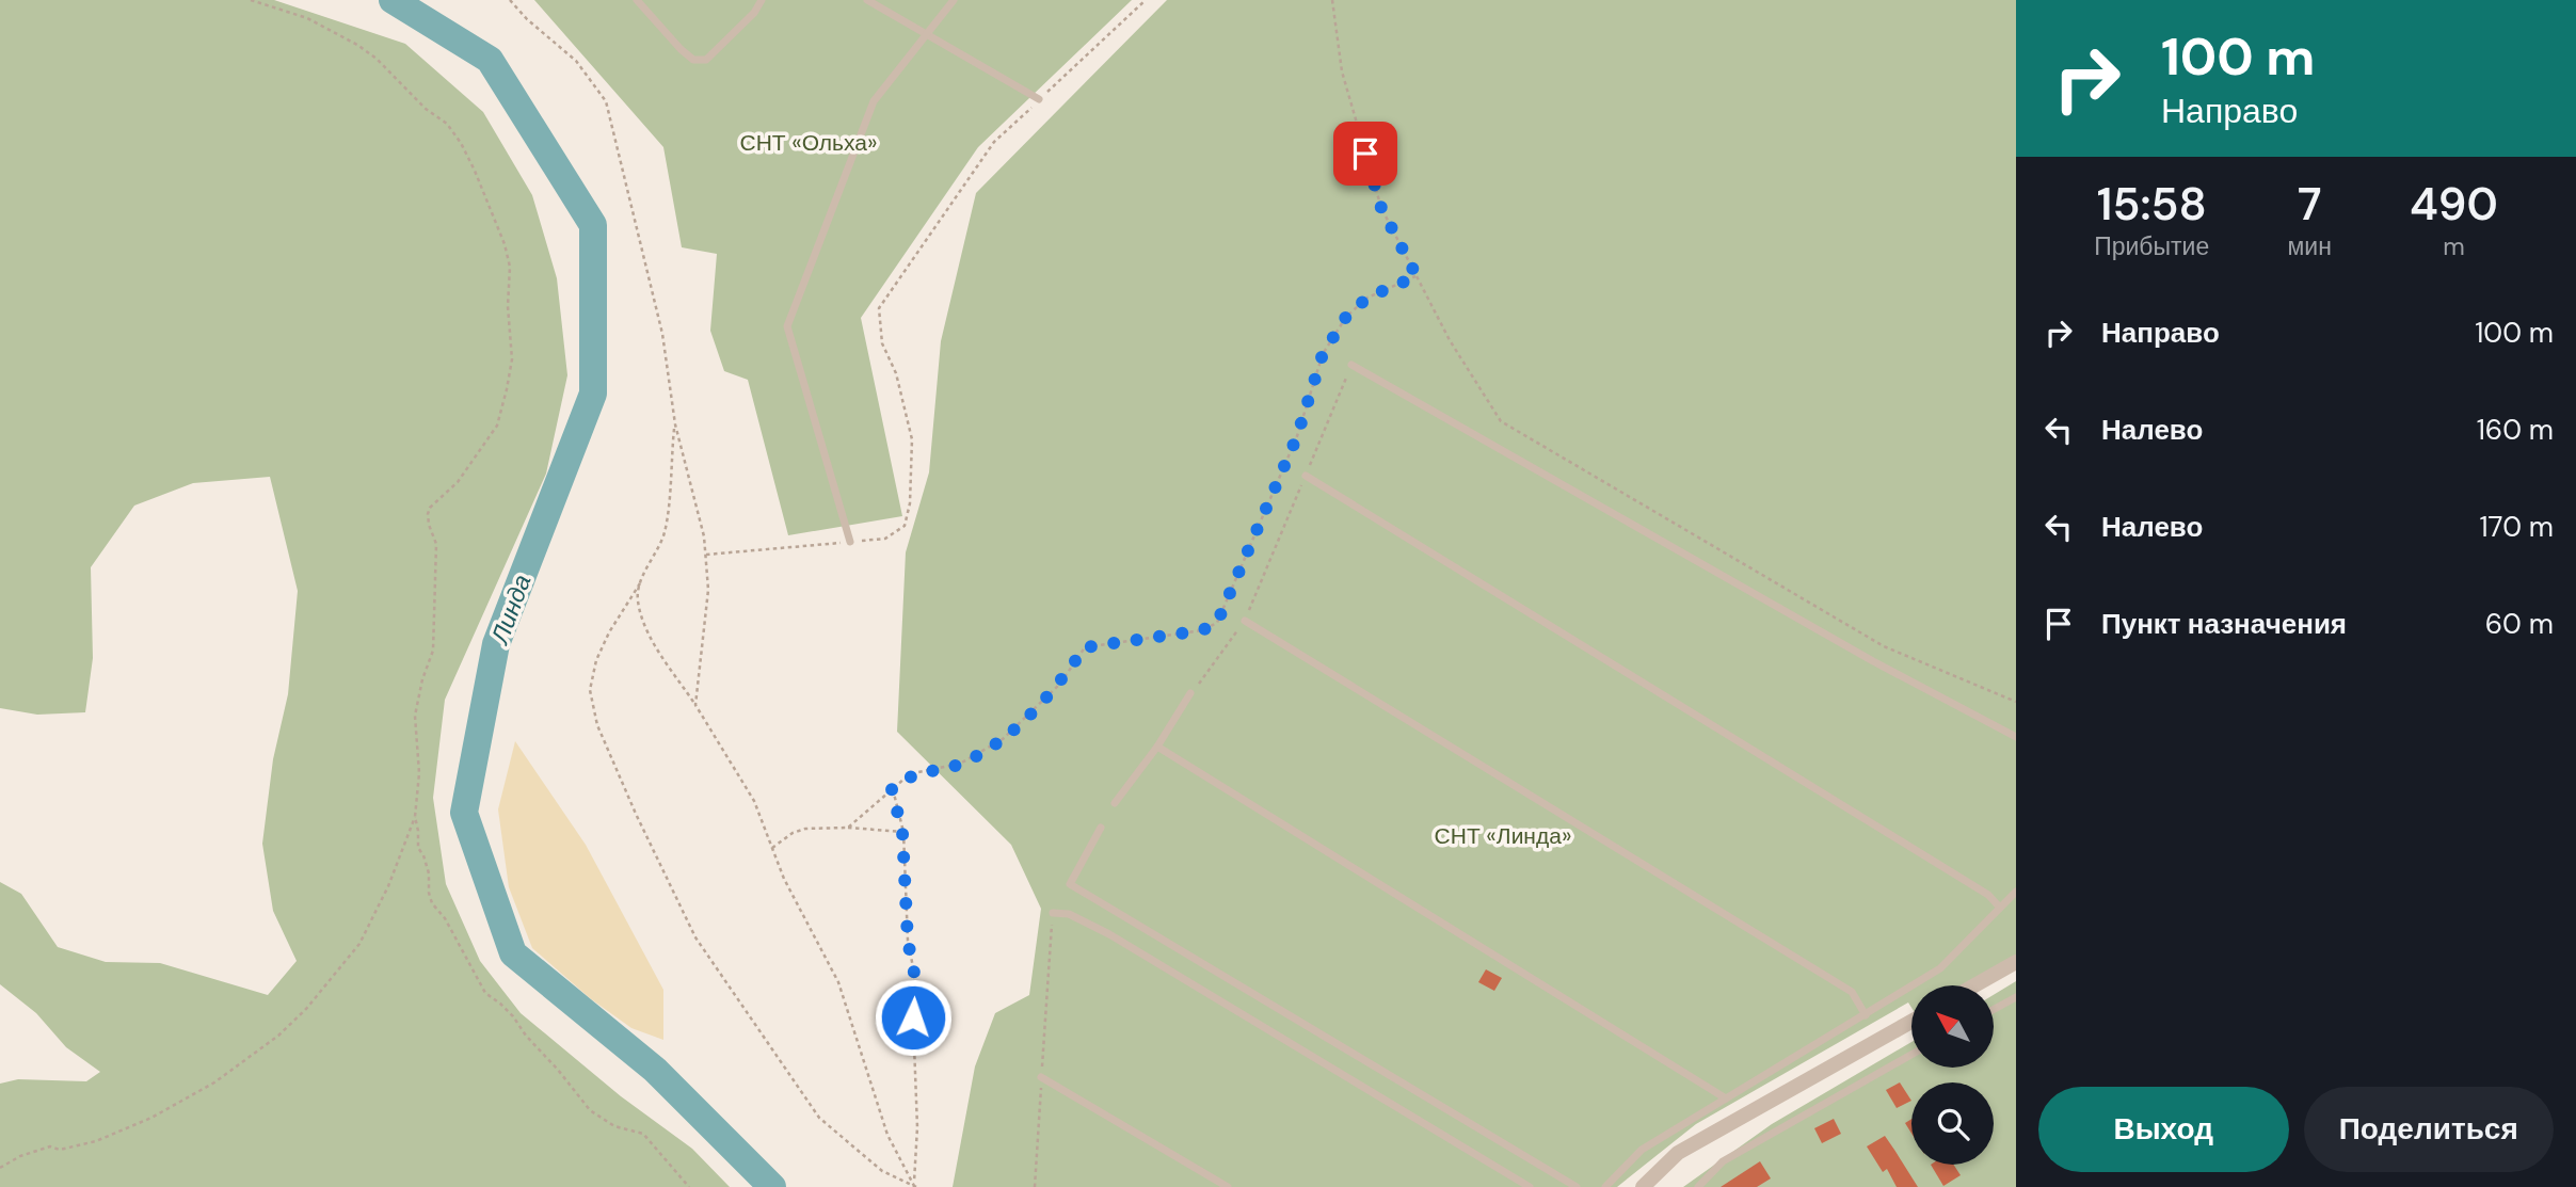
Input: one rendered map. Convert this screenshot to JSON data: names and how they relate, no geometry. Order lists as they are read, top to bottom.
{
  "water": ["Линда"],
  "parks": ["СНТ «Ольха»", "СНТ «Линда»"],
  "north": "top left",
  "page": {
    "turn": ["100 m", "Направо"],
    "eta": [
      "15:58",
      "Прибытие",
      "7",
      "мин",
      "490",
      "m"
    ],
    "list": [
      {
        "name": "Направо",
        "value": "100 m"
      },
      {
        "name": "Налево",
        "value": "160 m"
      },
      {
        "name": "Налево",
        "value": "170 m"
      },
      {
        "name": "Пункт назначения",
        "value": "60 m"
      }
    ],
    "buttons": ["Выход", "Поделиться"]
  }
}
